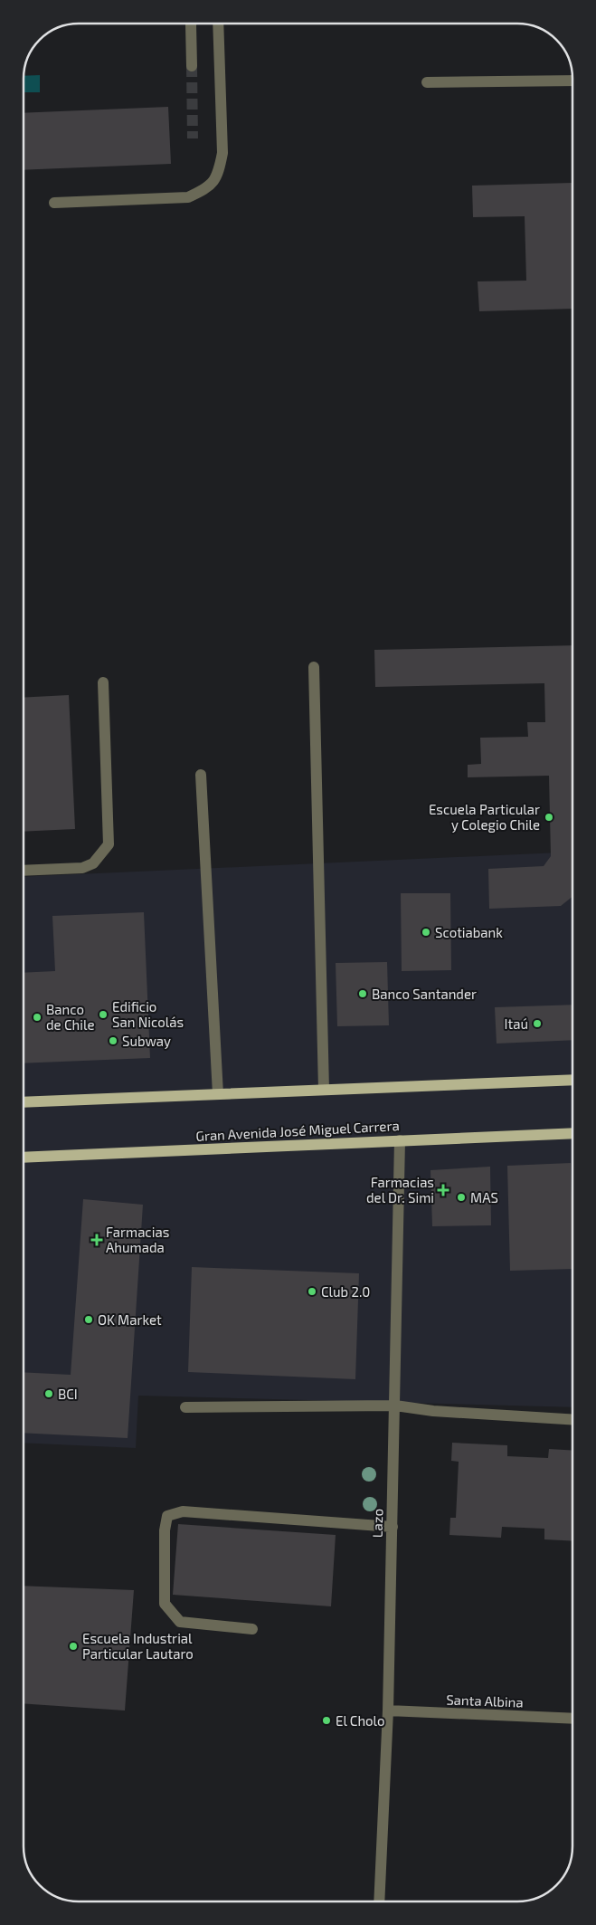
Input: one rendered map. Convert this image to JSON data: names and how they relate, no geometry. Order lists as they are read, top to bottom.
{
  "streets": {
    "main road": ["Gran Avenida José Miguel Carrera"],
    "street": ["Lazo", "Santa Albina"]
  },
  "crossings": [
    ["Gran Avenida José Miguel Carrera", "Lazo"],
    ["Lazo", "Santa Albina"]
  ],
  "places": {
    "other": [
      "Escuela Particular y Colegio Chile",
      "Scotiabank",
      "Banco Santander",
      "Edificio San Nicolás",
      "Banco de Chile",
      "Itaú",
      "Subway",
      "MAS",
      "Club 2.0",
      "OK Market",
      "BCI",
      "Escuela Industrial Particular Lautaro",
      "El Cholo"
    ],
    "health": ["Farmacias del Dr. Simi", "Farmacias Ahumada"]
  }
}
